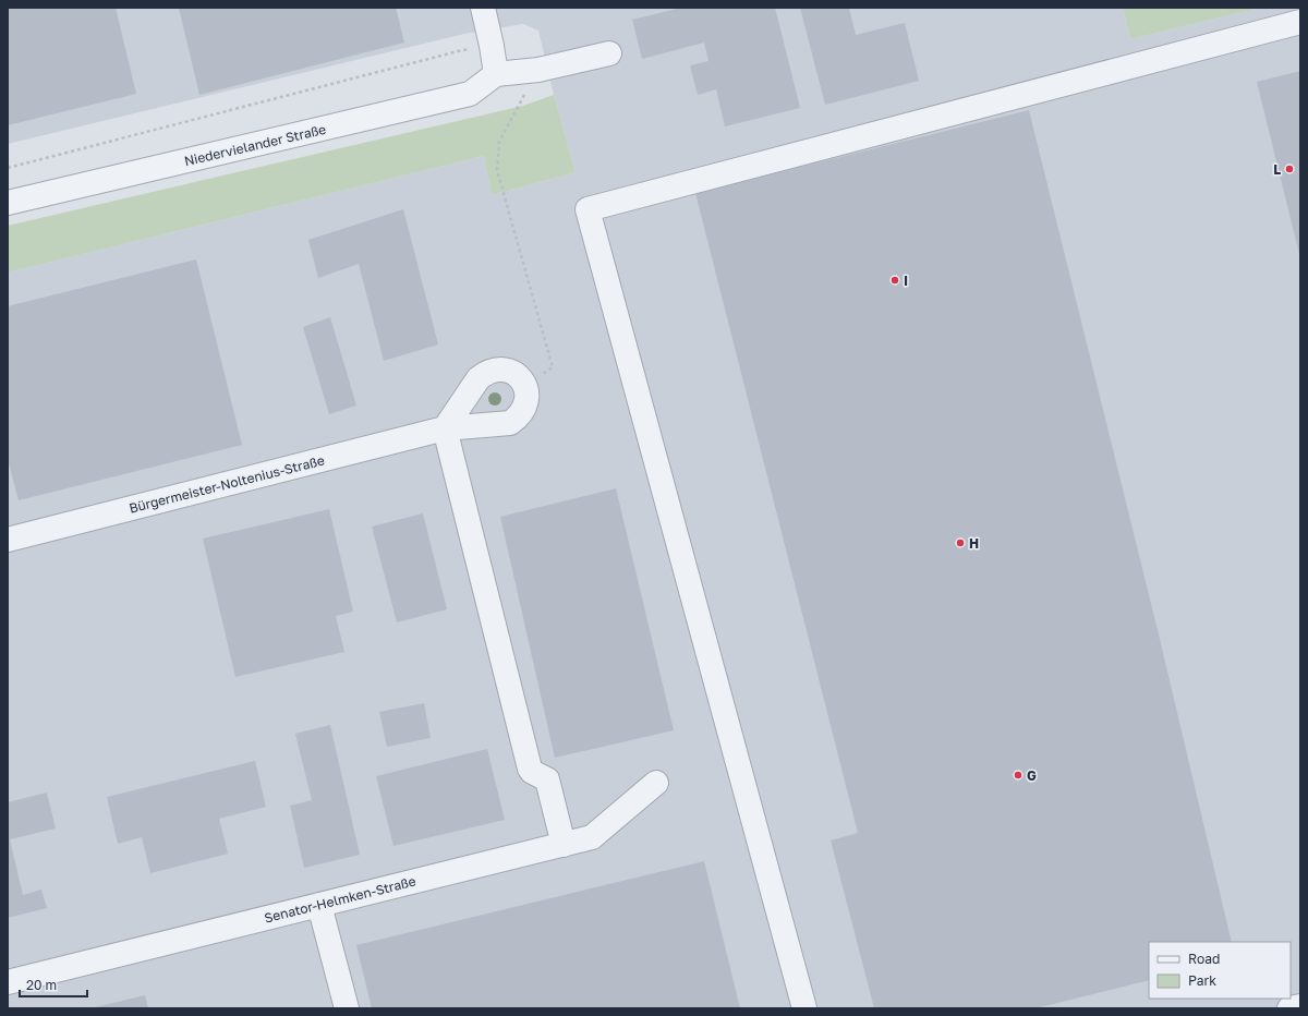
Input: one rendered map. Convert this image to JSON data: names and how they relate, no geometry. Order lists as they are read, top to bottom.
{
  "streets": {
    "street": ["Niedervielander Straße", "Bürgermeister-Noltenius-Straße", "Senator-Helmken-Straße"]
  },
  "places": [
    "L",
    "I",
    "H",
    "G"
  ],
  "legend": ["Road", "Park"],
  "scale_bar": "20 m"
}
